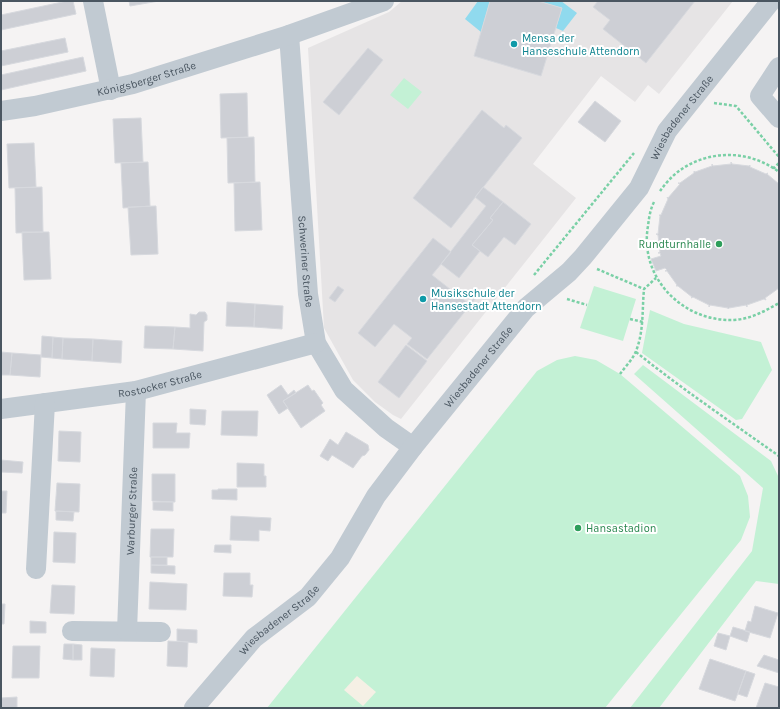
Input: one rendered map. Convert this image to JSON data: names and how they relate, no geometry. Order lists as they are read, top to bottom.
{
  "streets": {
    "street": [
      "Königsberger Straße",
      "Wiesbadener Straße",
      "Schweriner Straße",
      "Rostocker Straße",
      "Warburger Straße"
    ]
  },
  "crossings": [
    ["Königsberger Straße", "Schweriner Straße"],
    ["Wiesbadener Straße", "Schweriner Straße"],
    ["Schweriner Straße", "Rostocker Straße"],
    ["Rostocker Straße", "Warburger Straße"]
  ],
  "places": [
    "Mensa der Hanseschule Attendorn",
    "Rundturnhalle",
    "Musikschule der Hansestadt Attendorn",
    "Hansastadion"
  ]
}
